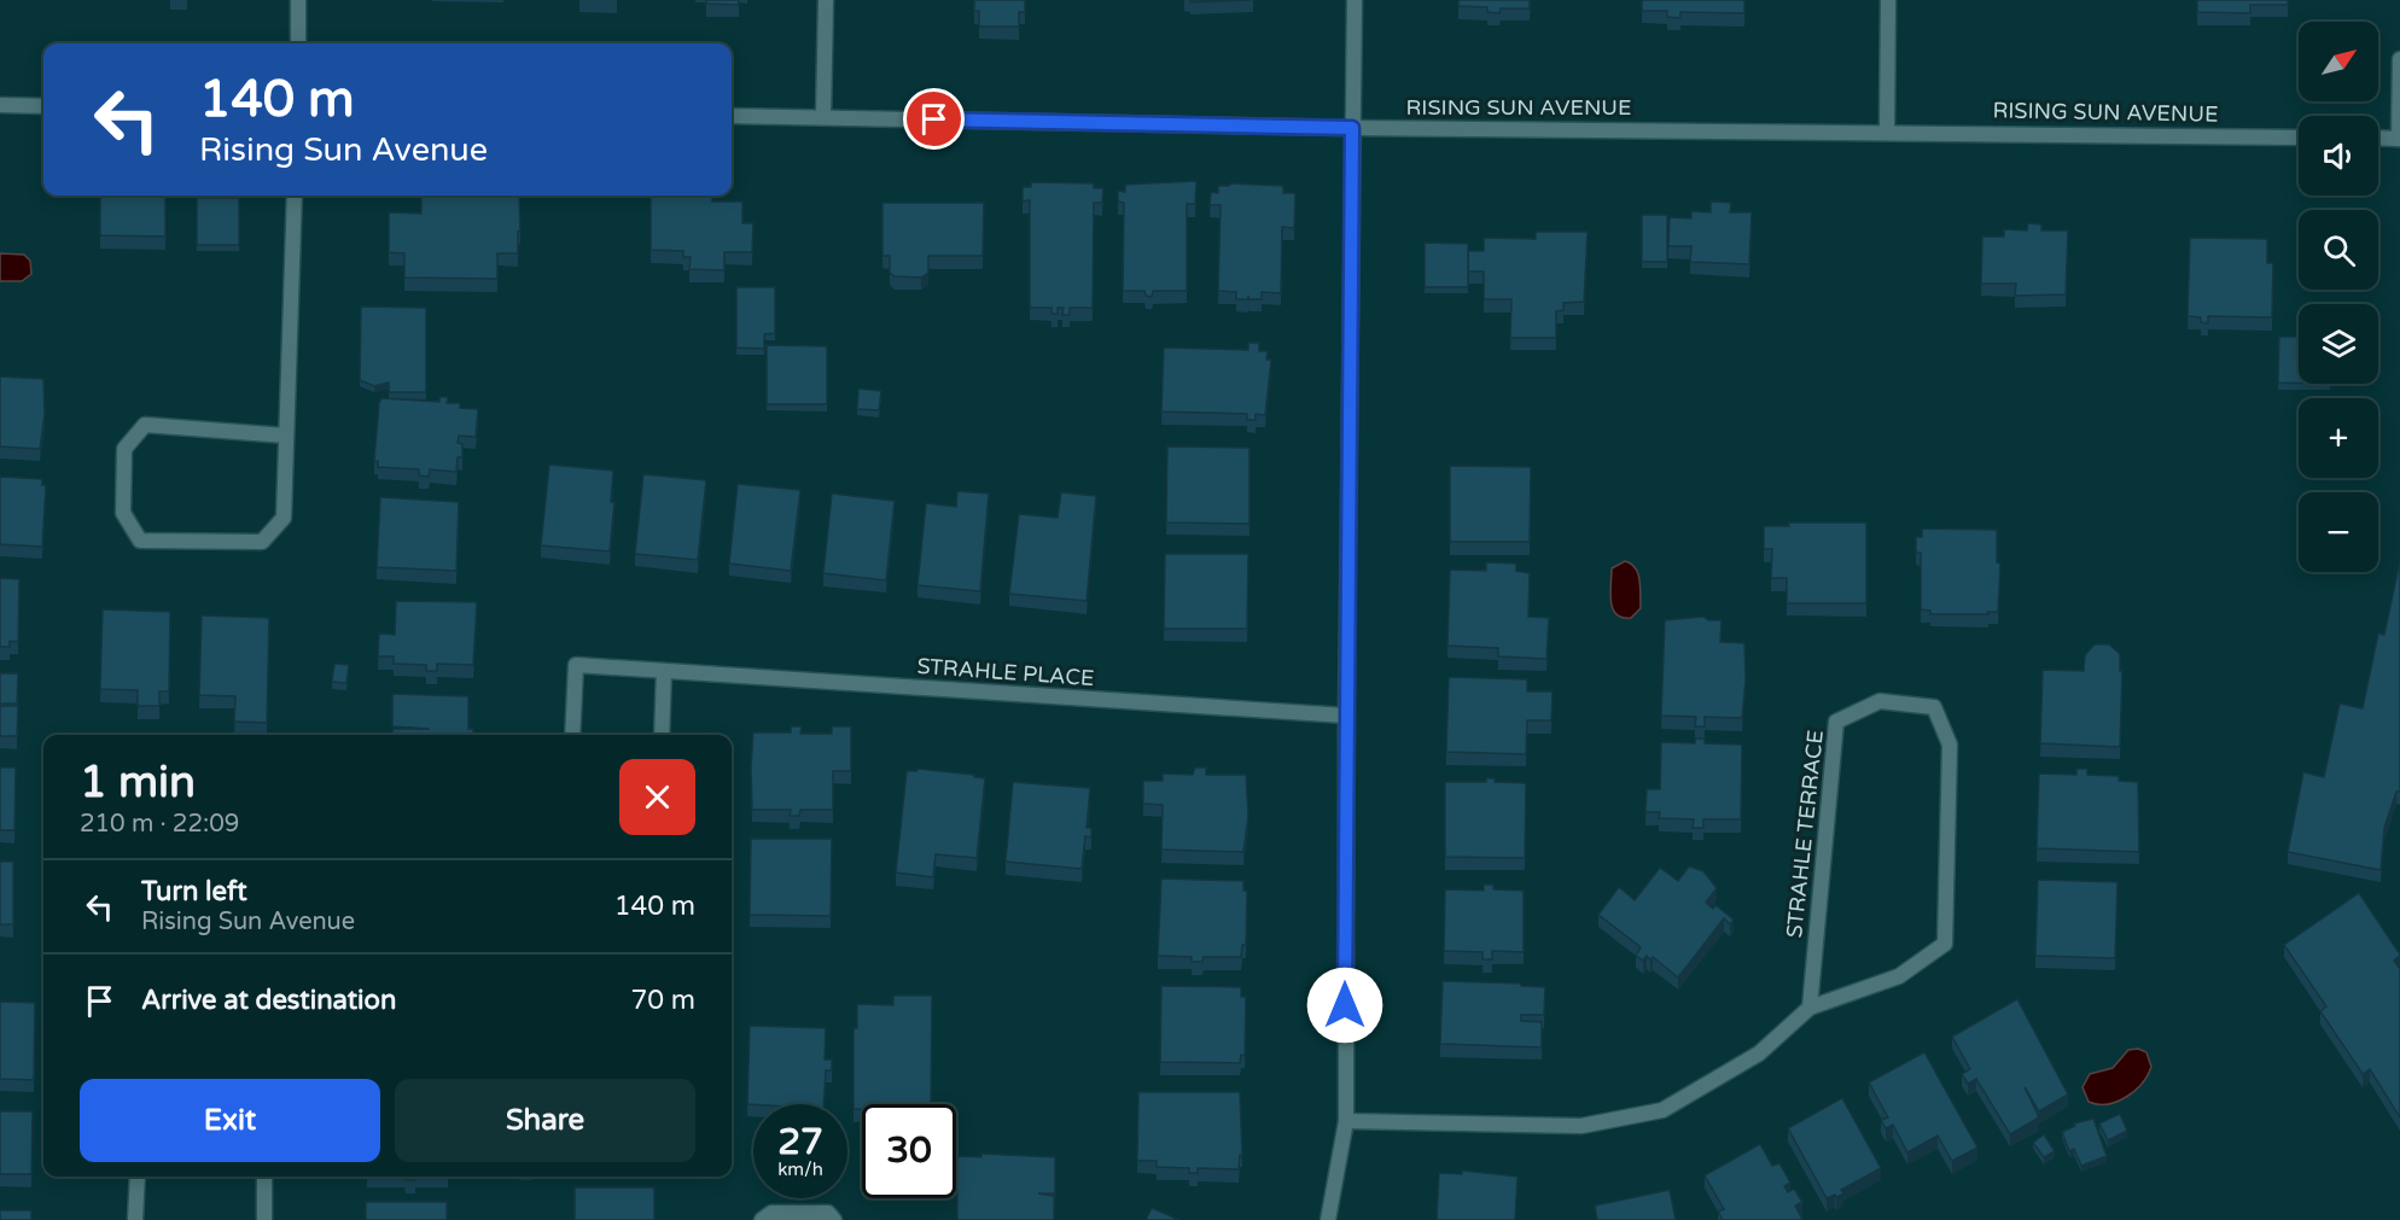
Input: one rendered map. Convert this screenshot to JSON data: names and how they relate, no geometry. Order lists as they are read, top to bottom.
{
  "streets": {
    "street": ["RISING SUN AVENUE", "STRAHLE PLACE", "STRAHLE TERRACE"]
  },
  "north": "top right",
  "page": {
    "map_buttons": ["+", "−"],
    "turn": ["140 m", "Rising Sun Avenue"],
    "heading": ["1 min", "210 m · 22:09"],
    "list": [
      {
        "name": "Turn left",
        "note": "Rising Sun Avenue",
        "value": "140 m"
      },
      {
        "name": "Arrive at destination",
        "value": "70 m"
      }
    ],
    "buttons": ["Exit", "Share"],
    "speed": "27 km/h",
    "limit": "30"
  }
}
